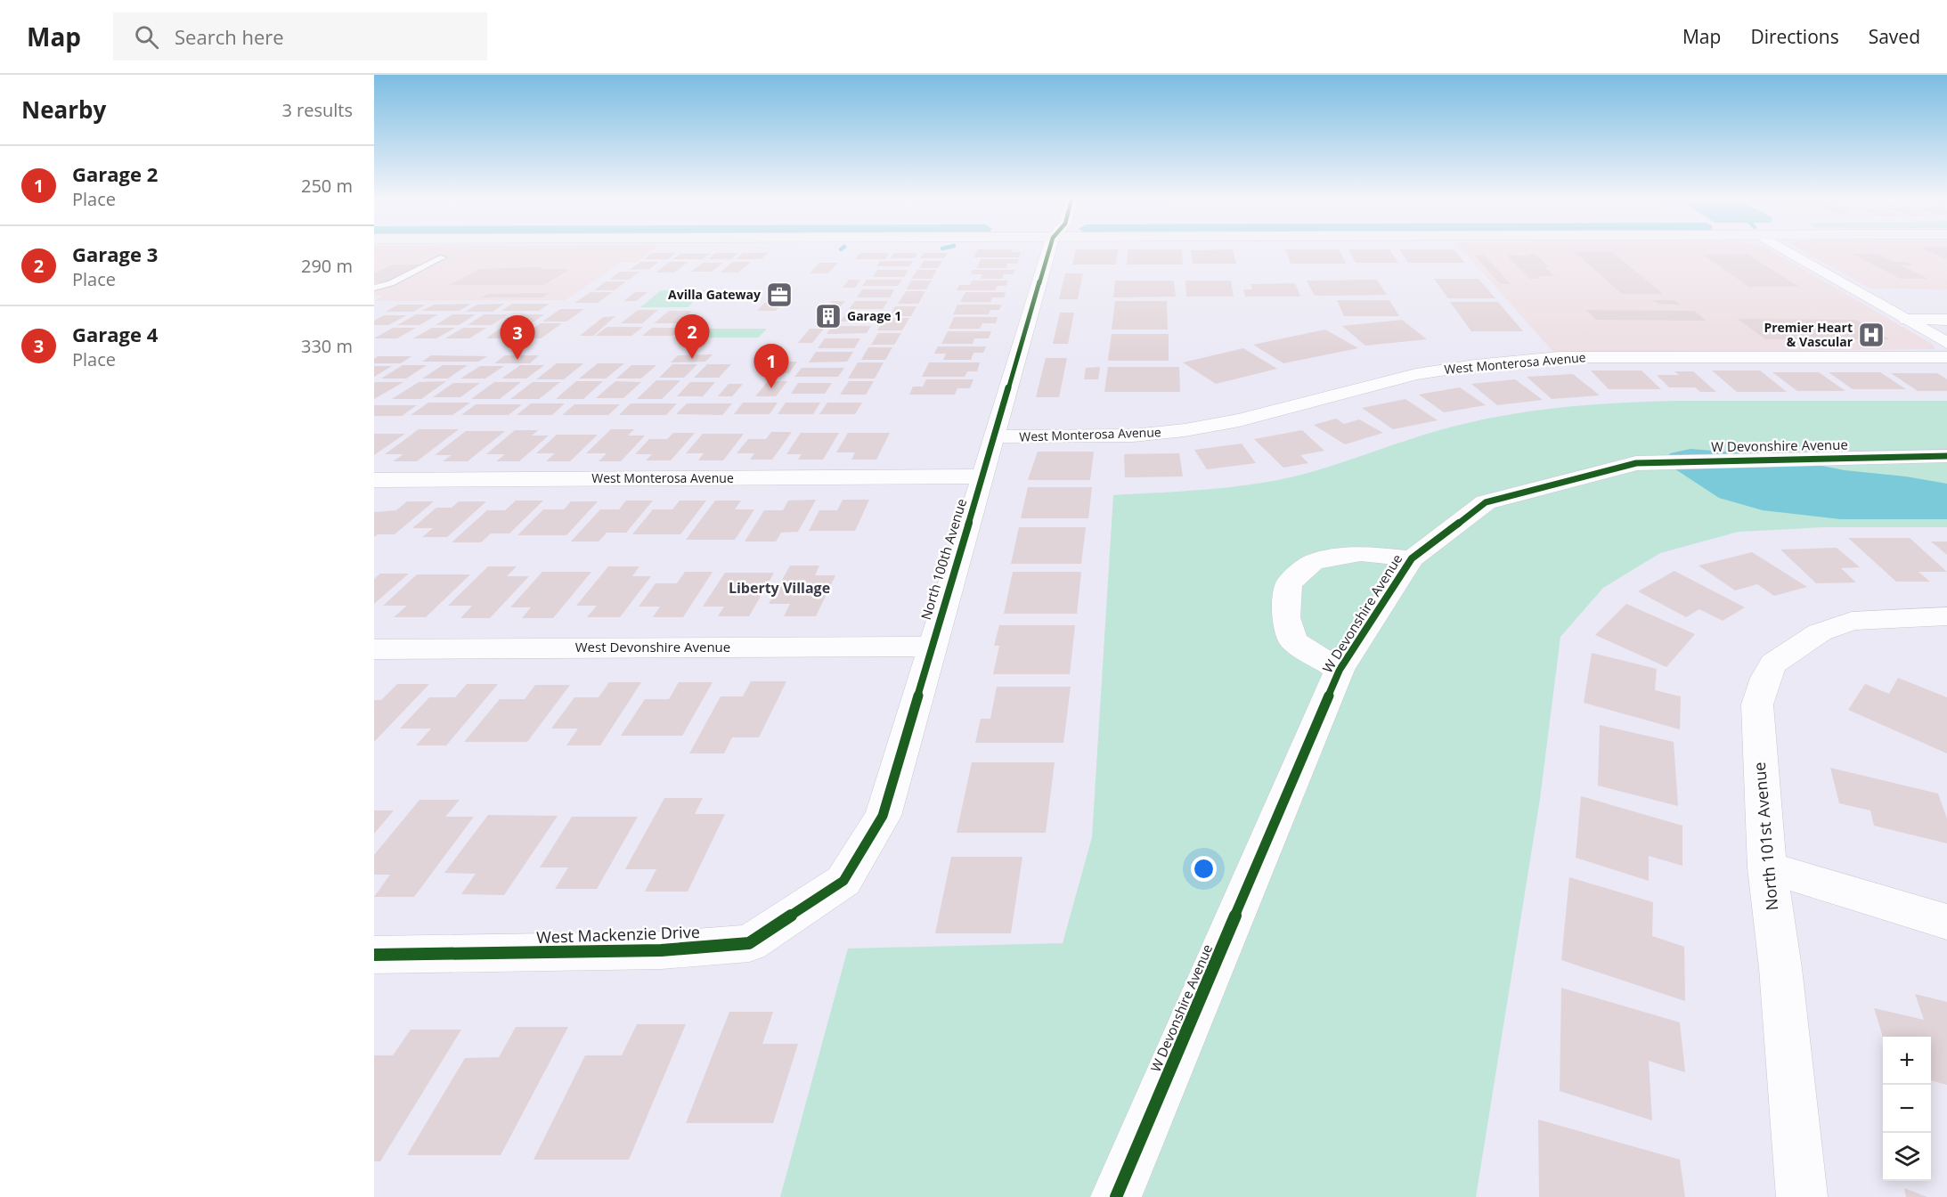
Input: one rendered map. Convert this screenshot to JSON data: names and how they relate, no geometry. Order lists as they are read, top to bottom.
{
  "streets": {
    "street": [
      "West Monterosa Avenue",
      "W Devonshire Avenue",
      "North 100th Avenue",
      "West Devonshire Avenue",
      "North 101st Avenue",
      "West Mackenzie Drive"
    ]
  },
  "crossings": [
    ["West Monterosa Avenue", "North 100th Avenue"],
    ["North 100th Avenue", "West Devonshire Avenue"],
    ["North 100th Avenue", "West Mackenzie Drive"]
  ],
  "districts": ["Liberty Village"],
  "places": {
    "office": ["Avilla Gateway"],
    "building": ["Garage 1"],
    "hospital": ["Premier Heart & Vascular"]
  },
  "page": {
    "header": "Map",
    "search": "Search here",
    "nav": ["Map", "Directions", "Saved"],
    "heading": ["Nearby", "3 results"],
    "list": [
      {
        "mark": "1",
        "name": "Garage 2",
        "note": "Place",
        "value": "250 m"
      },
      {
        "mark": "2",
        "name": "Garage 3",
        "note": "Place",
        "value": "290 m"
      },
      {
        "mark": "3",
        "name": "Garage 4",
        "note": "Place",
        "value": "330 m"
      }
    ],
    "pins": ["2", "3", "1"],
    "map_buttons": ["+", "−"]
  }
}
